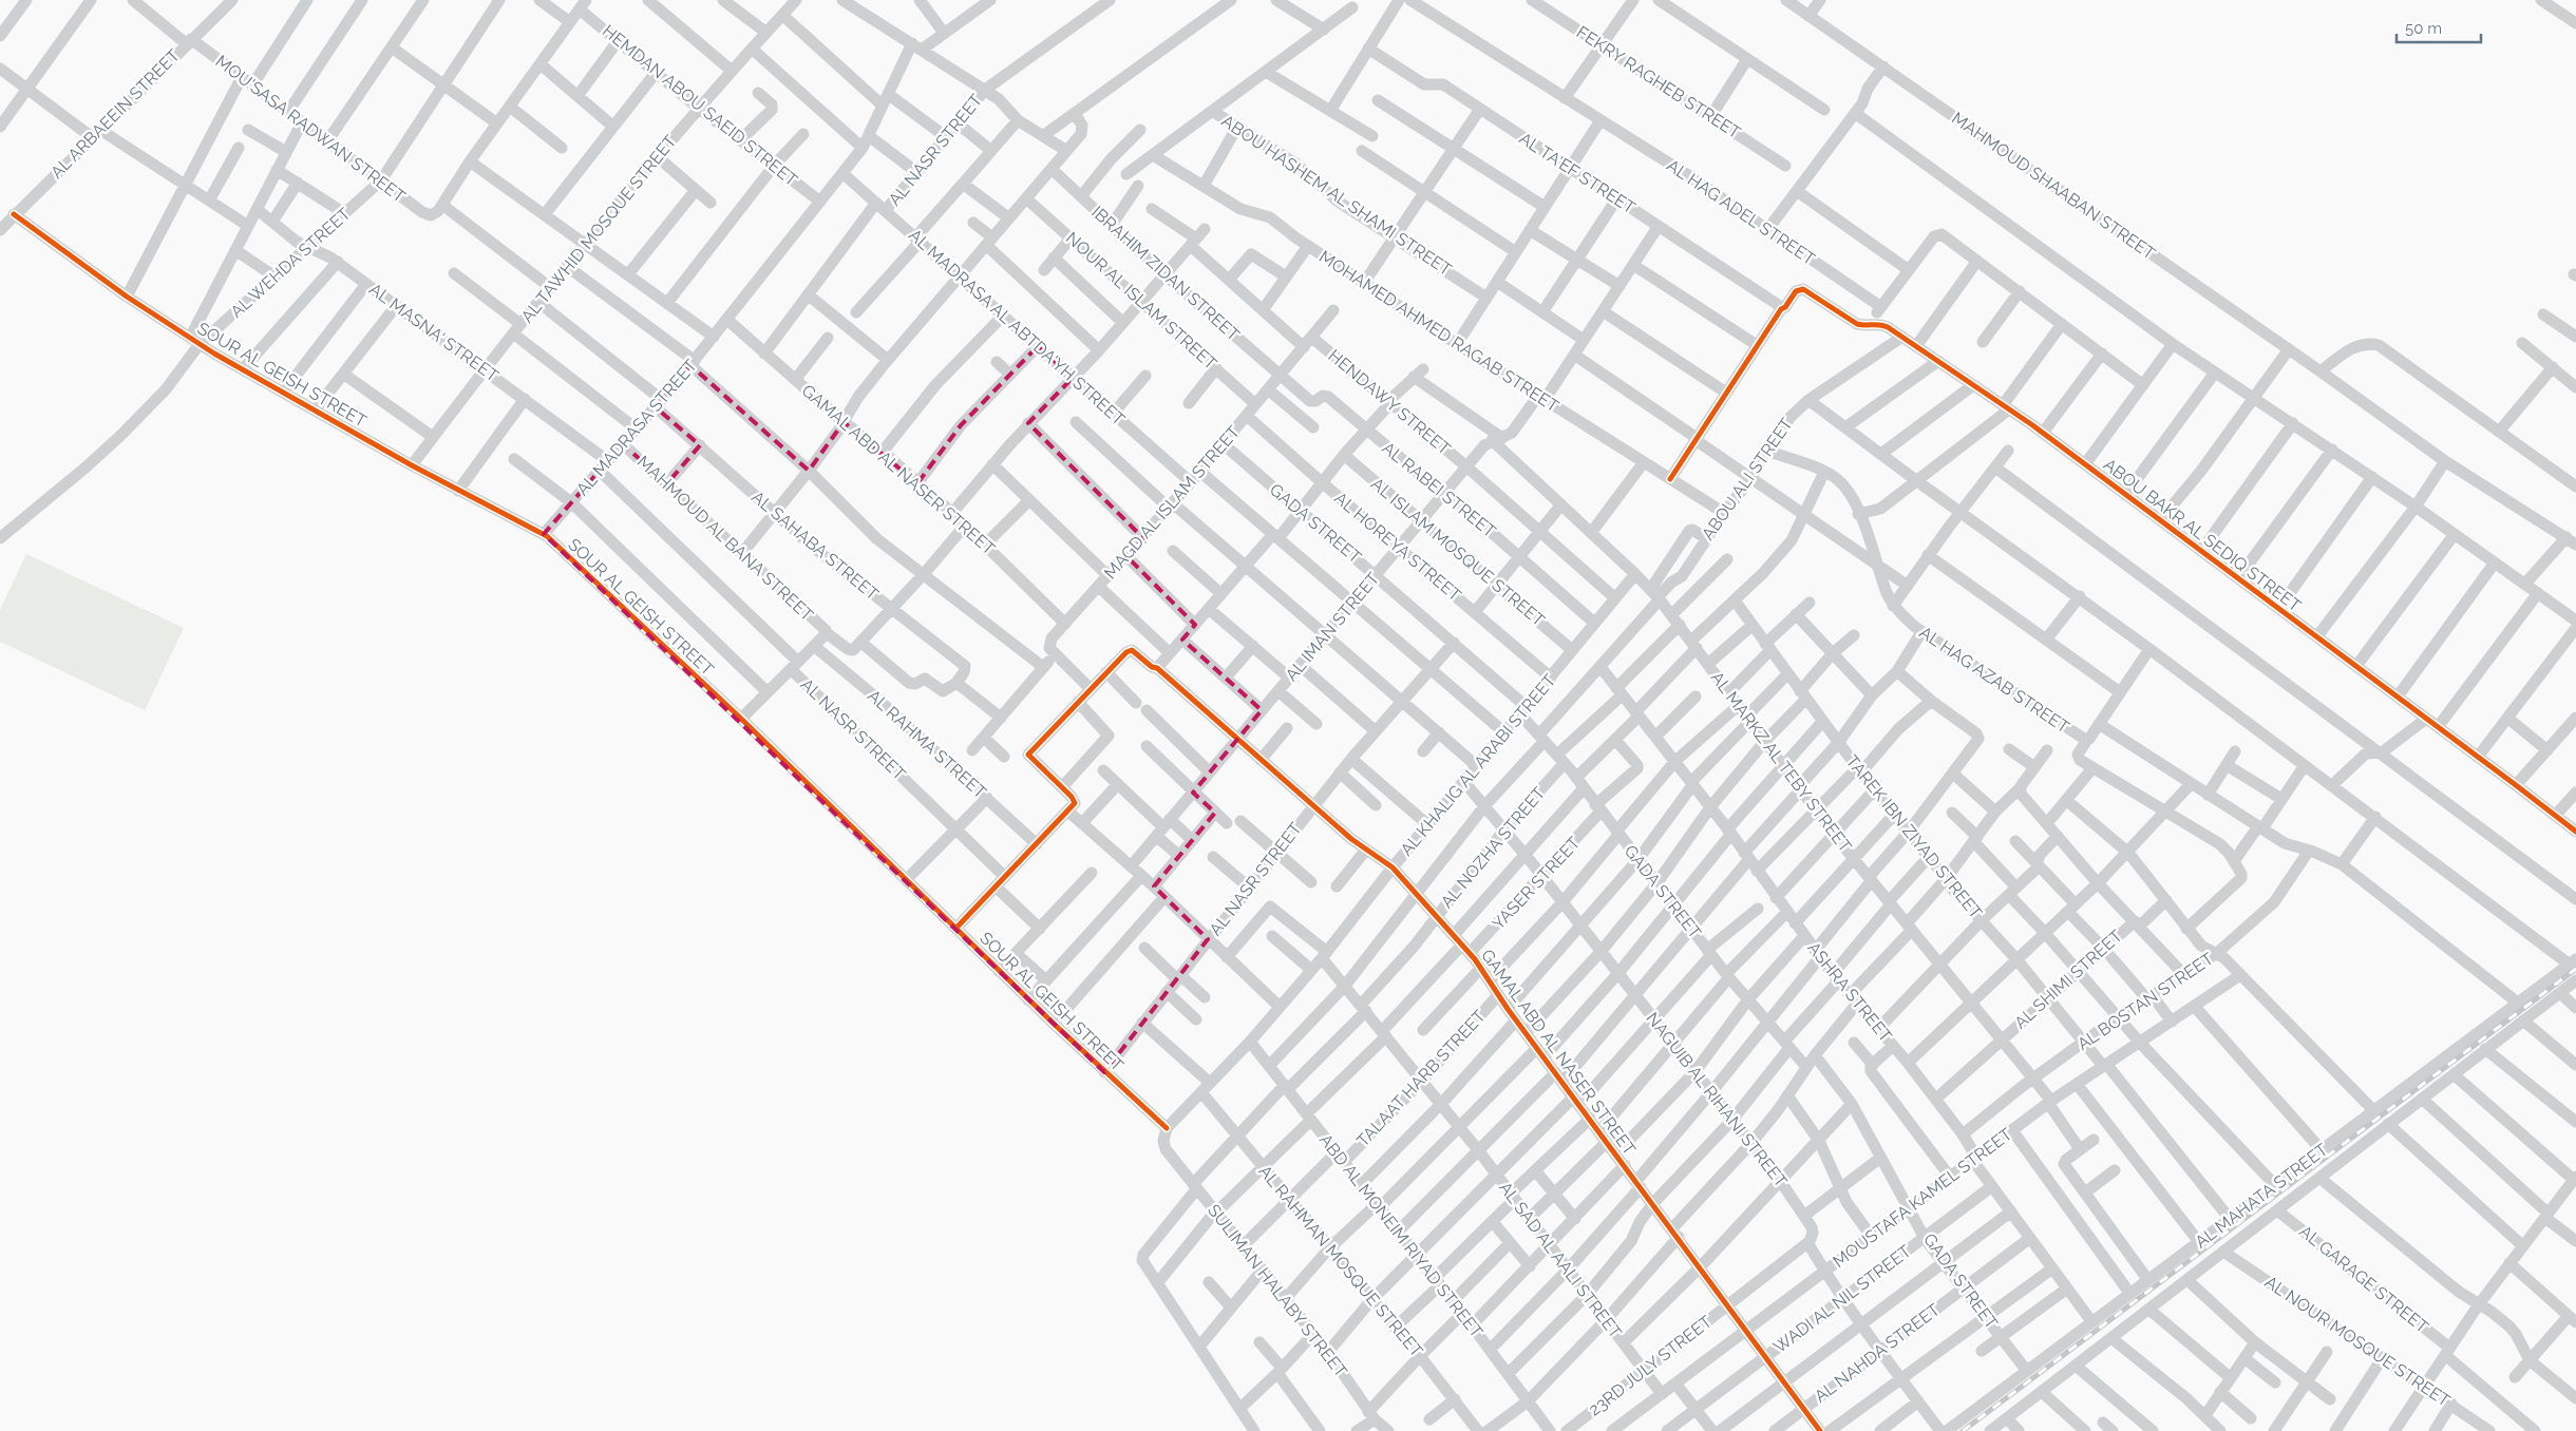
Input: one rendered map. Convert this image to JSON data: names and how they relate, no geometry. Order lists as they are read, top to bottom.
{
  "streets": {
    "street": [
      "FEKRY RAGHEB STREET",
      "HEMDAN ABOU SAEID STREET",
      "AL ARBAEEIN STREET",
      "MOU'SASA RADWAN STREET",
      "AL NASR STREET",
      "AL TA'EF STREET",
      "MAHMOUD SHAABAN STREET",
      "ABOU HASHEM AL SHAMI STREET",
      "AL HAG ADEL STREET",
      "AL TAWHID MOSQUE STREET",
      "AL WEHDA STREET",
      "IBRAHIM ZIDAN STREET",
      "NOUR AL ISLAM STREET",
      "AL MADRASA AL ABTDA'YH STREET",
      "MOHAMED AHMED RAGAB STREET",
      "AL MASNA' STREET",
      "SOUR AL GEISH STREET",
      "HENDAWY STREET",
      "AL MADRASA STREET",
      "GAMAL ABD AL NASER STREET",
      "ABOU ALI STREET",
      "AL RABEI STREET",
      "MAGD AL ISLAM STREET",
      "GADA STREET",
      "ABOU BAKR AL SEDIQ STREET",
      "MAHMOUD AL BANA STREET",
      "AL SAHABA STREET",
      "AL HOREYA STREET",
      "AL ISLAM MOSQUE STREET",
      "AL IMAN STREET",
      "AL HAG AZAB STREET",
      "AL RAHMA STREET",
      "AL MARKZ AL TEBY STREET",
      "AL KHALIG AL ARABI STREET",
      "TAREK IBN ZIYAD STREET",
      "AL NOZHA STREET",
      "YASER STREET",
      "AL SHIMI STREET",
      "ASHRA STREET",
      "AL BOSTAN STREET",
      "TALAAT HARB STREET",
      "NAGUIB AL RIHANI STREET",
      "AL MAHATA STREET",
      "MOUSTAFA KAMEL STREET",
      "ABD AL MONEIM RIYAD STREET",
      "AL SAD AL AALI STREET",
      "AL RAHMAN MOSQUE STREET",
      "AL GARAGE STREET",
      "SULIMAN HALABY STREET",
      "WADI AL NIL STREET",
      "AL NOUR MOSQUE STREET",
      "AL NAHDA STREET",
      "23RD JULY STREET"
    ]
  },
  "crossings": [
    ["HEMDAN ABOU SAEID STREET", "AL TAWHID MOSQUE STREET"],
    ["HEMDAN ABOU SAEID STREET", "AL MADRASA STREET"],
    ["AL ARBAEEIN STREET", "MOU'SASA RADWAN STREET"],
    ["AL ARBAEEIN STREET", "SOUR AL GEISH STREET"],
    ["MOU'SASA RADWAN STREET", "AL WEHDA STREET"],
    ["AL NASR STREET", "AL MADRASA AL ABTDA'YH STREET"],
    ["AL NASR STREET", "AL MASNA' STREET"],
    ["AL NASR STREET", "SOUR AL GEISH STREET"],
    ["AL NASR STREET", "AL MADRASA STREET"],
    ["AL NASR STREET", "GAMAL ABD AL NASER STREET"],
    ["AL NASR STREET", "GADA STREET"],
    ["AL NASR STREET", "AL RAHMAN MOSQUE STREET"],
    ["AL TA'EF STREET", "ABOU BAKR AL SEDIQ STREET"],
    ["AL TA'EF STREET", "AL IMAN STREET"],
    ["AL TAWHID MOSQUE STREET", "AL MASNA' STREET"],
    ["AL TAWHID MOSQUE STREET", "SOUR AL GEISH STREET"],
    ["AL TAWHID MOSQUE STREET", "AL SAHABA STREET"],
    ["AL WEHDA STREET", "AL MASNA' STREET"],
    ["AL WEHDA STREET", "SOUR AL GEISH STREET"],
    ["IBRAHIM ZIDAN STREET", "AL RABEI STREET"],
    ["IBRAHIM ZIDAN STREET", "MAGD AL ISLAM STREET"],
    ["NOUR AL ISLAM STREET", "MAGD AL ISLAM STREET"],
    ["AL MADRASA AL ABTDA'YH STREET", "AL MADRASA STREET"],
    ["AL MADRASA AL ABTDA'YH STREET", "MAGD AL ISLAM STREET"],
    ["MOHAMED AHMED RAGAB STREET", "ABOU ALI STREET"],
    ["MOHAMED AHMED RAGAB STREET", "AL IMAN STREET"],
    ["AL MASNA' STREET", "AL MADRASA STREET"],
    ["SOUR AL GEISH STREET", "AL MADRASA STREET"],
    ["SOUR AL GEISH STREET", "AL KHALIG AL ARABI STREET"],
    ["SOUR AL GEISH STREET", "SULIMAN HALABY STREET"],
    ["HENDAWY STREET", "MAGD AL ISLAM STREET"],
    ["HENDAWY STREET", "AL IMAN STREET"],
    ["HENDAWY STREET", "AL MARKZ AL TEBY STREET"],
    ["HENDAWY STREET", "AL KHALIG AL ARABI STREET"],
    ["AL MADRASA STREET", "GAMAL ABD AL NASER STREET"],
    ["AL MADRASA STREET", "MAHMOUD AL BANA STREET"],
    ["AL MADRASA STREET", "AL SAHABA STREET"],
    ["GAMAL ABD AL NASER STREET", "MAGD AL ISLAM STREET"],
    ["GAMAL ABD AL NASER STREET", "AL IMAN STREET"],
    ["GAMAL ABD AL NASER STREET", "AL KHALIG AL ARABI STREET"],
    ["GAMAL ABD AL NASER STREET", "AL NOZHA STREET"],
    ["GAMAL ABD AL NASER STREET", "YASER STREET"],
    ["GAMAL ABD AL NASER STREET", "TALAAT HARB STREET"],
    ["GAMAL ABD AL NASER STREET", "MOUSTAFA KAMEL STREET"],
    ["GAMAL ABD AL NASER STREET", "WADI AL NIL STREET"],
    ["GAMAL ABD AL NASER STREET", "AL NAHDA STREET"],
    ["GAMAL ABD AL NASER STREET", "23RD JULY STREET"],
    ["ABOU ALI STREET", "ABOU BAKR AL SEDIQ STREET"],
    ["ABOU ALI STREET", "AL HAG AZAB STREET"],
    ["ABOU ALI STREET", "AL MARKZ AL TEBY STREET"],
    ["AL RABEI STREET", "MAGD AL ISLAM STREET"],
    ["AL RABEI STREET", "AL IMAN STREET"],
    ["AL RABEI STREET", "AL KHALIG AL ARABI STREET"],
    ["MAGD AL ISLAM STREET", "GADA STREET"],
    ["MAGD AL ISLAM STREET", "AL HOREYA STREET"],
    ["GADA STREET", "AL IMAN STREET"],
    ["GADA STREET", "AL KHALIG AL ARABI STREET"],
    ["GADA STREET", "AL NOZHA STREET"],
    ["GADA STREET", "YASER STREET"],
    ["GADA STREET", "AL MAHATA STREET"],
    ["GADA STREET", "MOUSTAFA KAMEL STREET"],
    ["GADA STREET", "WADI AL NIL STREET"],
    ["GADA STREET", "AL NAHDA STREET"],
    ["AL HOREYA STREET", "AL IMAN STREET"],
    ["AL HOREYA STREET", "AL KHALIG AL ARABI STREET"],
    ["AL ISLAM MOSQUE STREET", "AL IMAN STREET"],
    ["AL ISLAM MOSQUE STREET", "AL KHALIG AL ARABI STREET"],
    ["AL IMAN STREET", "AL MARKZ AL TEBY STREET"],
    ["AL MARKZ AL TEBY STREET", "AL KHALIG AL ARABI STREET"],
    ["AL MARKZ AL TEBY STREET", "AL NOZHA STREET"],
    ["AL MARKZ AL TEBY STREET", "AL SHIMI STREET"],
    ["AL MARKZ AL TEBY STREET", "AL BOSTAN STREET"],
    ["AL MARKZ AL TEBY STREET", "MOUSTAFA KAMEL STREET"],
    ["AL KHALIG AL ARABI STREET", "NAGUIB AL RIHANI STREET"],
    ["AL KHALIG AL ARABI STREET", "ABD AL MONEIM RIYAD STREET"],
    ["AL KHALIG AL ARABI STREET", "AL SAD AL AALI STREET"],
    ["AL KHALIG AL ARABI STREET", "AL RAHMAN MOSQUE STREET"],
    ["AL KHALIG AL ARABI STREET", "SULIMAN HALABY STREET"],
    ["TAREK IBN ZIYAD STREET", "AL SHIMI STREET"],
    ["TAREK IBN ZIYAD STREET", "AL BOSTAN STREET"],
    ["TAREK IBN ZIYAD STREET", "AL MAHATA STREET"],
    ["TAREK IBN ZIYAD STREET", "MOUSTAFA KAMEL STREET"],
    ["AL NOZHA STREET", "ASHRA STREET"],
    ["AL NOZHA STREET", "NAGUIB AL RIHANI STREET"],
    ["AL NOZHA STREET", "ABD AL MONEIM RIYAD STREET"],
    ["AL NOZHA STREET", "AL SAD AL AALI STREET"],
    ["AL NOZHA STREET", "AL RAHMAN MOSQUE STREET"],
    ["AL NOZHA STREET", "SULIMAN HALABY STREET"],
    ["YASER STREET", "NAGUIB AL RIHANI STREET"],
    ["AL SHIMI STREET", "ASHRA STREET"],
    ["ASHRA STREET", "AL BOSTAN STREET"],
    ["ASHRA STREET", "AL MAHATA STREET"],
    ["ASHRA STREET", "MOUSTAFA KAMEL STREET"],
    ["ASHRA STREET", "WADI AL NIL STREET"],
    ["ASHRA STREET", "AL NAHDA STREET"],
    ["TALAAT HARB STREET", "ABD AL MONEIM RIYAD STREET"],
    ["TALAAT HARB STREET", "AL SAD AL AALI STREET"],
    ["TALAAT HARB STREET", "AL RAHMAN MOSQUE STREET"],
    ["TALAAT HARB STREET", "SULIMAN HALABY STREET"],
    ["NAGUIB AL RIHANI STREET", "MOUSTAFA KAMEL STREET"],
    ["NAGUIB AL RIHANI STREET", "WADI AL NIL STREET"],
    ["NAGUIB AL RIHANI STREET", "AL NAHDA STREET"],
    ["NAGUIB AL RIHANI STREET", "23RD JULY STREET"],
    ["AL MAHATA STREET", "AL GARAGE STREET"],
    ["AL MAHATA STREET", "AL NOUR MOSQUE STREET"],
    ["MOUSTAFA KAMEL STREET", "AL SAD AL AALI STREET"],
    ["AL SAD AL AALI STREET", "23RD JULY STREET"]
  ],
  "scale_bar": "50 m"
}
